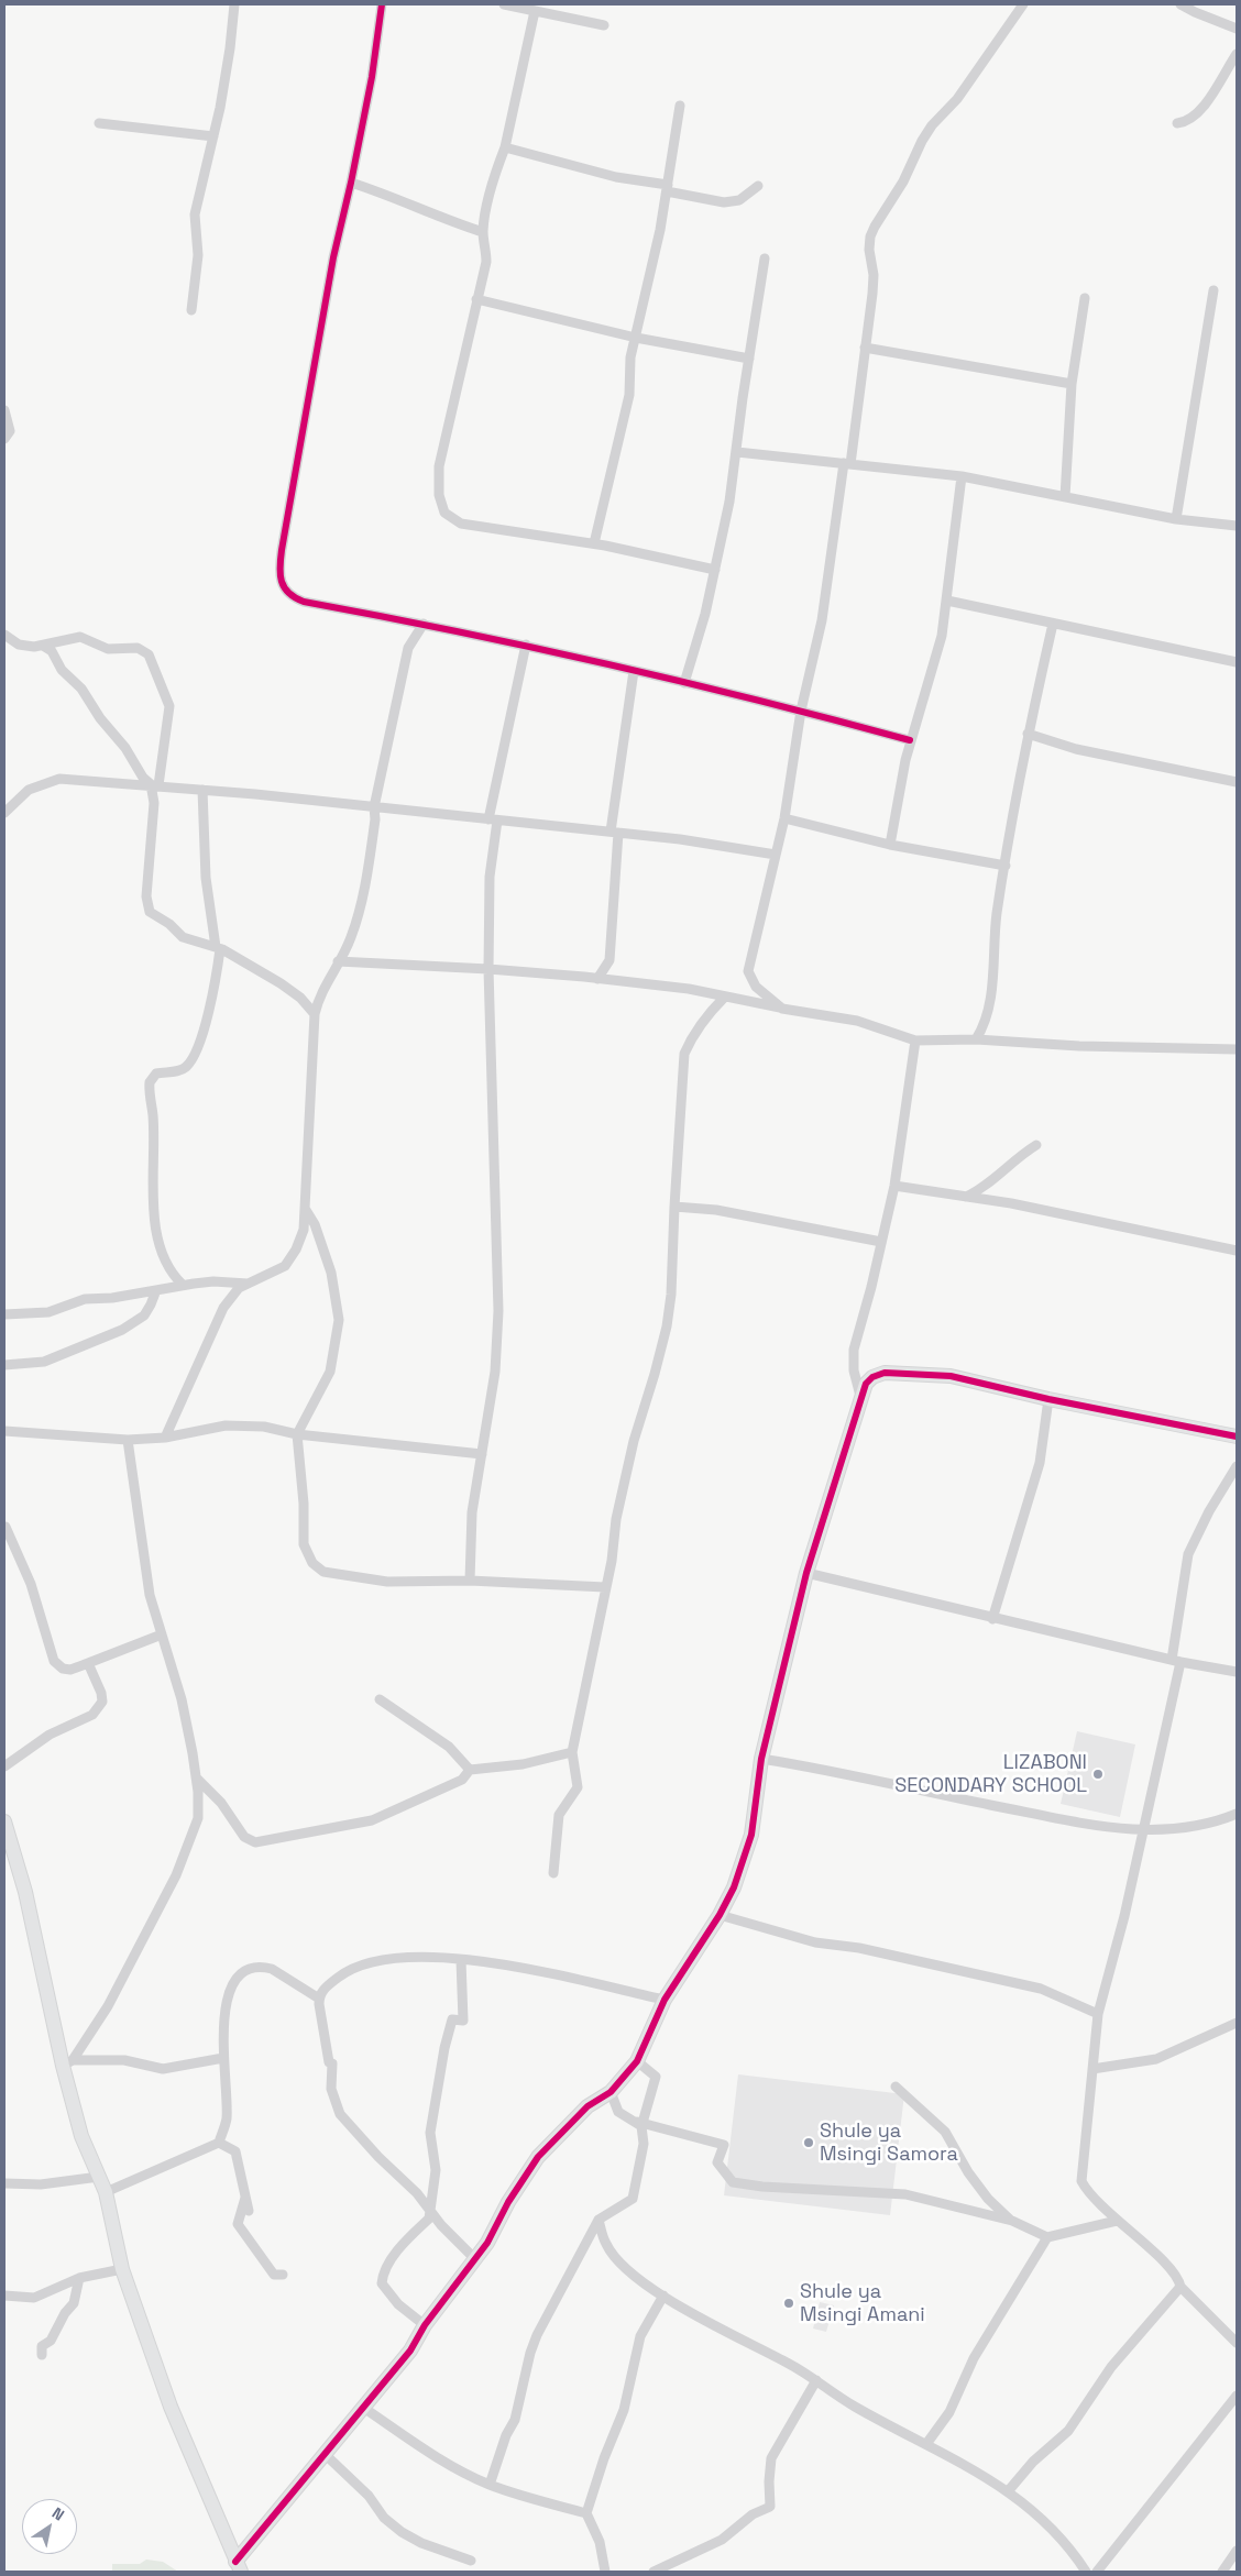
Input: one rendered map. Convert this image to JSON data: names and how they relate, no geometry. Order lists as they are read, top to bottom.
{
  "places": ["LIZABONI SECONDARY SCHOOL", "Shule ya Msingi Samora", "Shule ya Msingi Amani"],
  "north": "top right"
}
